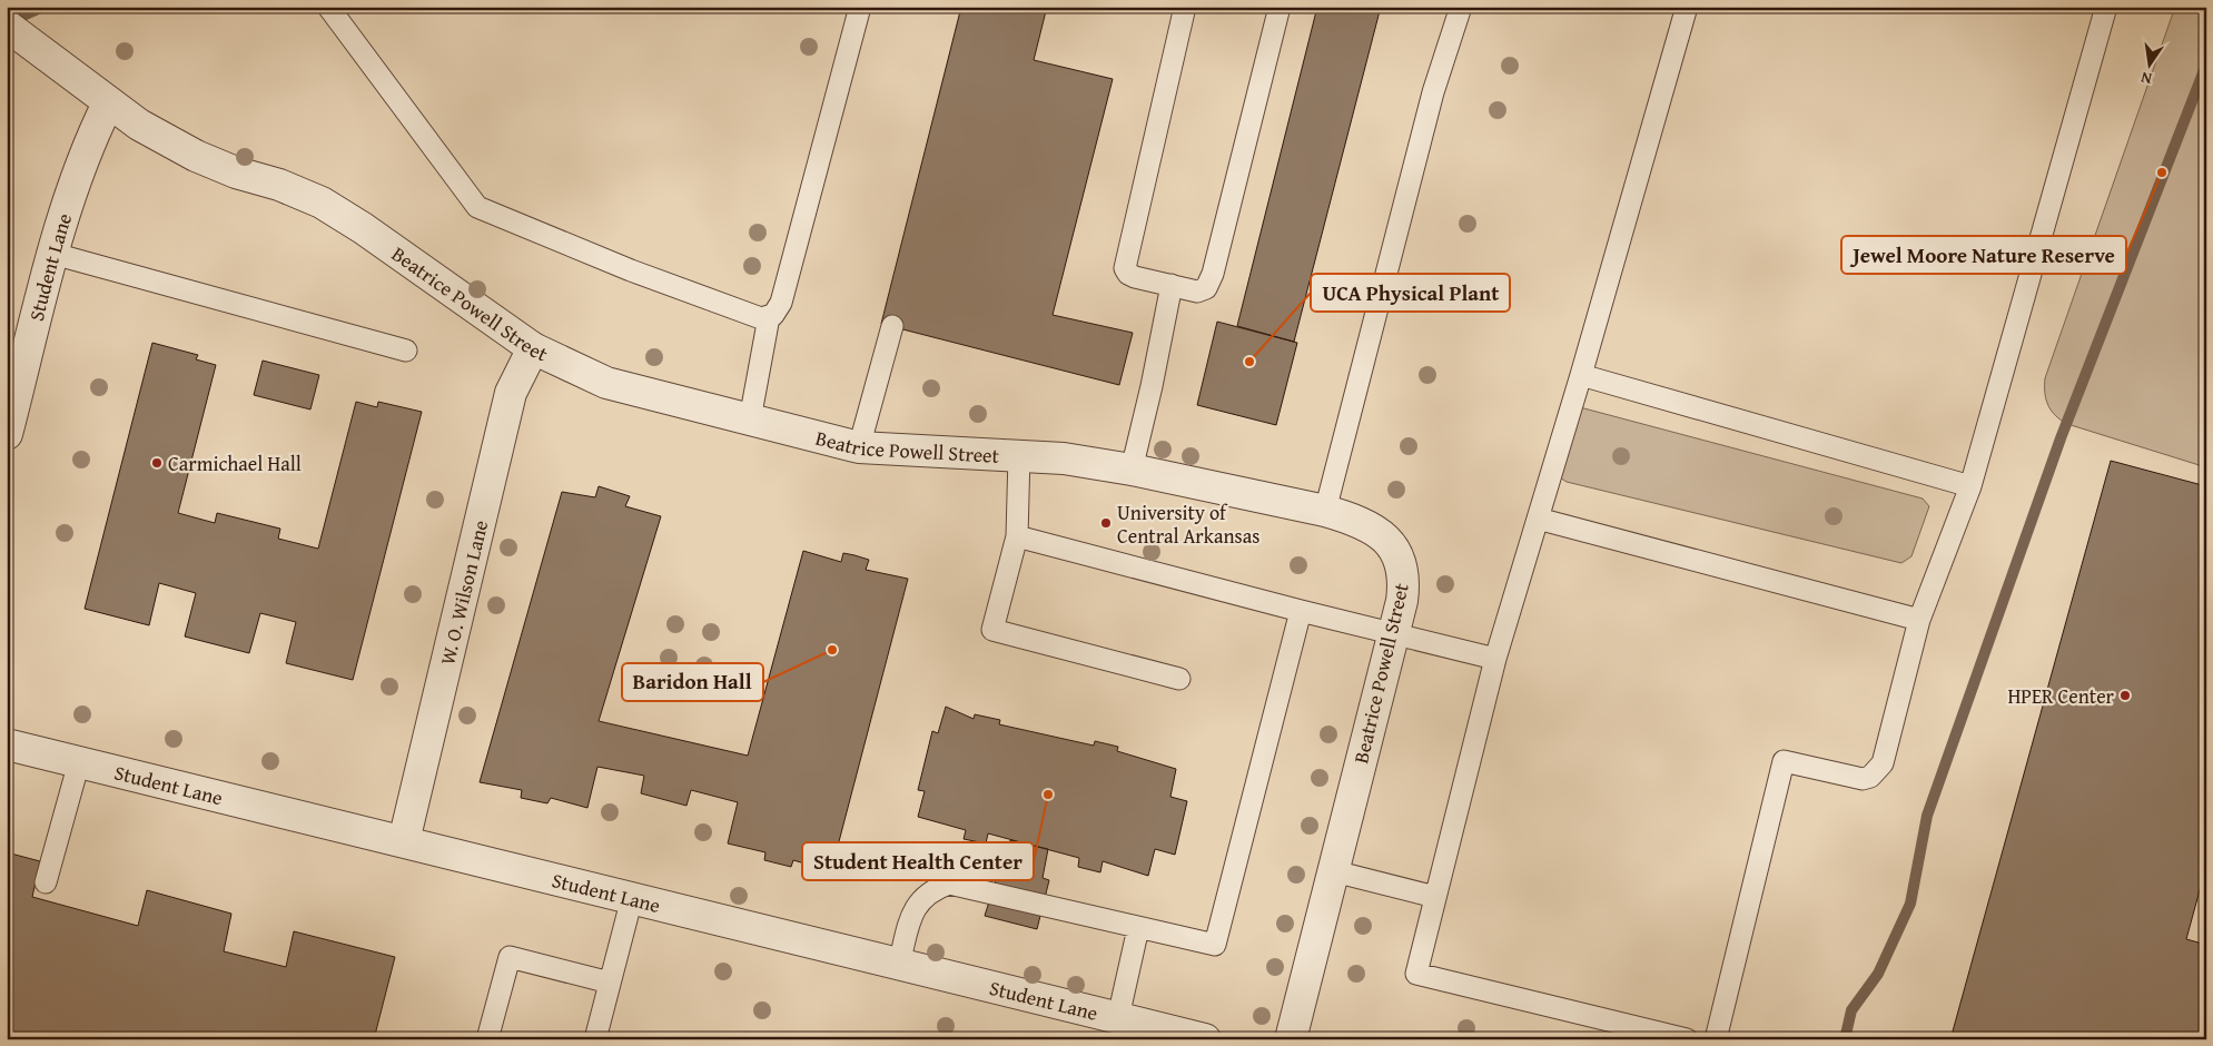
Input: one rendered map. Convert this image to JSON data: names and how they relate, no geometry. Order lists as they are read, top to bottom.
{
  "streets": {
    "street": ["Student Lane", "Beatrice Powell Street", "W. O. Wilson Lane"]
  },
  "crossings": [
    ["Student Lane", "Beatrice Powell Street"],
    ["Student Lane", "W. O. Wilson Lane"],
    ["Beatrice Powell Street", "W. O. Wilson Lane"]
  ],
  "places": [
    "Jewel Moore Nature Reserve",
    "UCA Physical Plant",
    "Carmichael Hall",
    "University of Central Arkansas",
    "Baridon Hall",
    "HPER Center",
    "Student Health Center"
  ],
  "north": "bottom"
}
